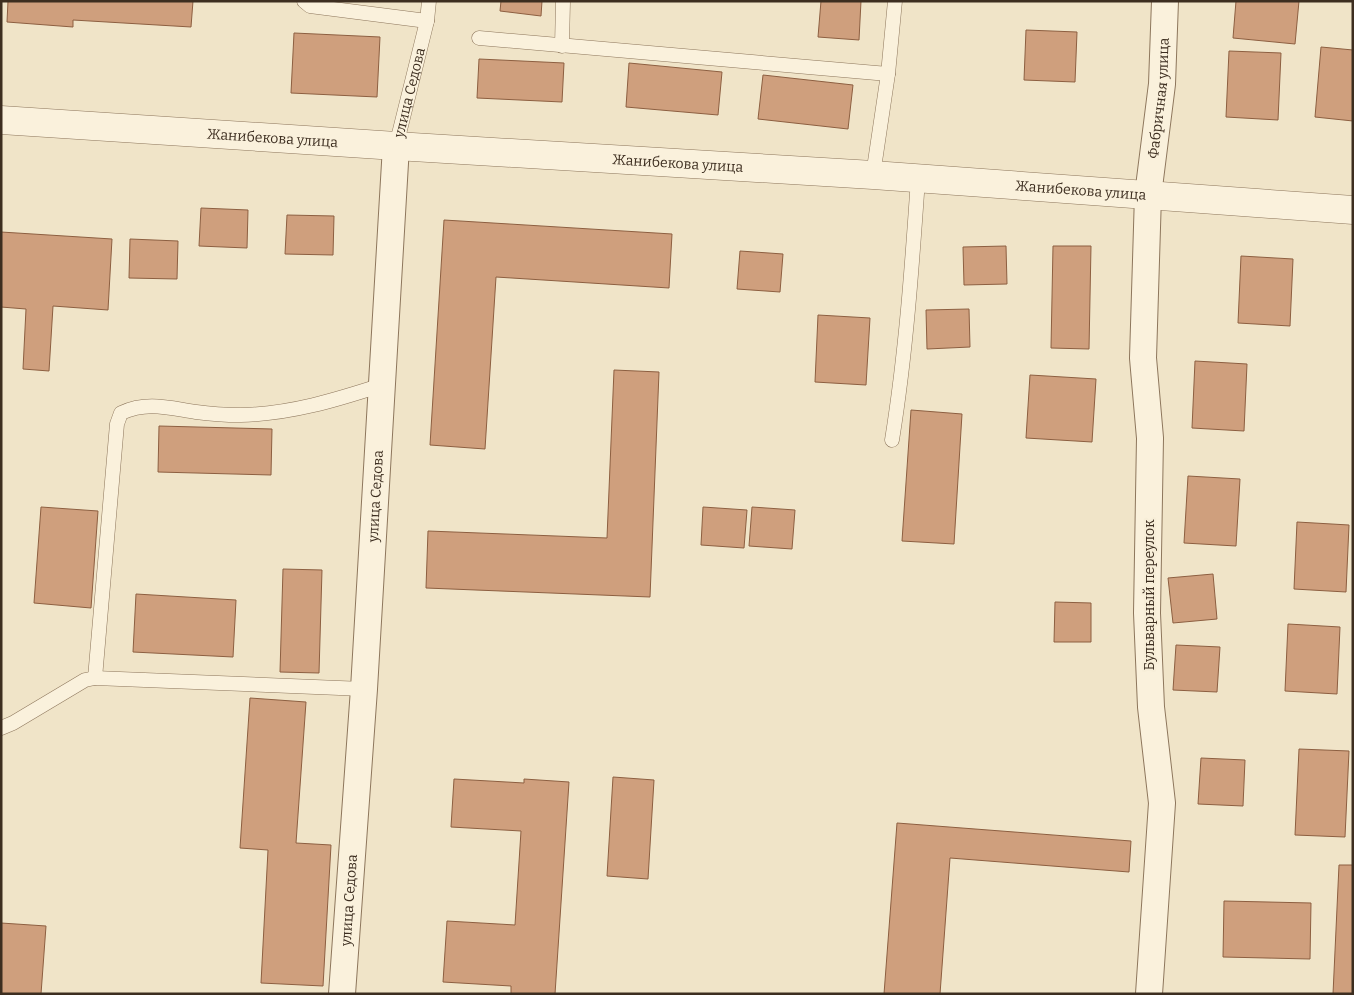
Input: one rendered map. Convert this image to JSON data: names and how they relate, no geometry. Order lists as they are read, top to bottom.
{
  "streets": {
    "street": [
      "улица Седова",
      "Фабричная улица",
      "Жанибекова улица",
      "Бульварный переулок"
    ]
  },
  "crossings": [
    ["улица Седова", "Жанибекова улица"],
    ["Фабричная улица", "Жанибекова улица"],
    ["Фабричная улица", "Бульварный переулок"],
    ["Жанибекова улица", "Бульварный переулок"]
  ]
}
